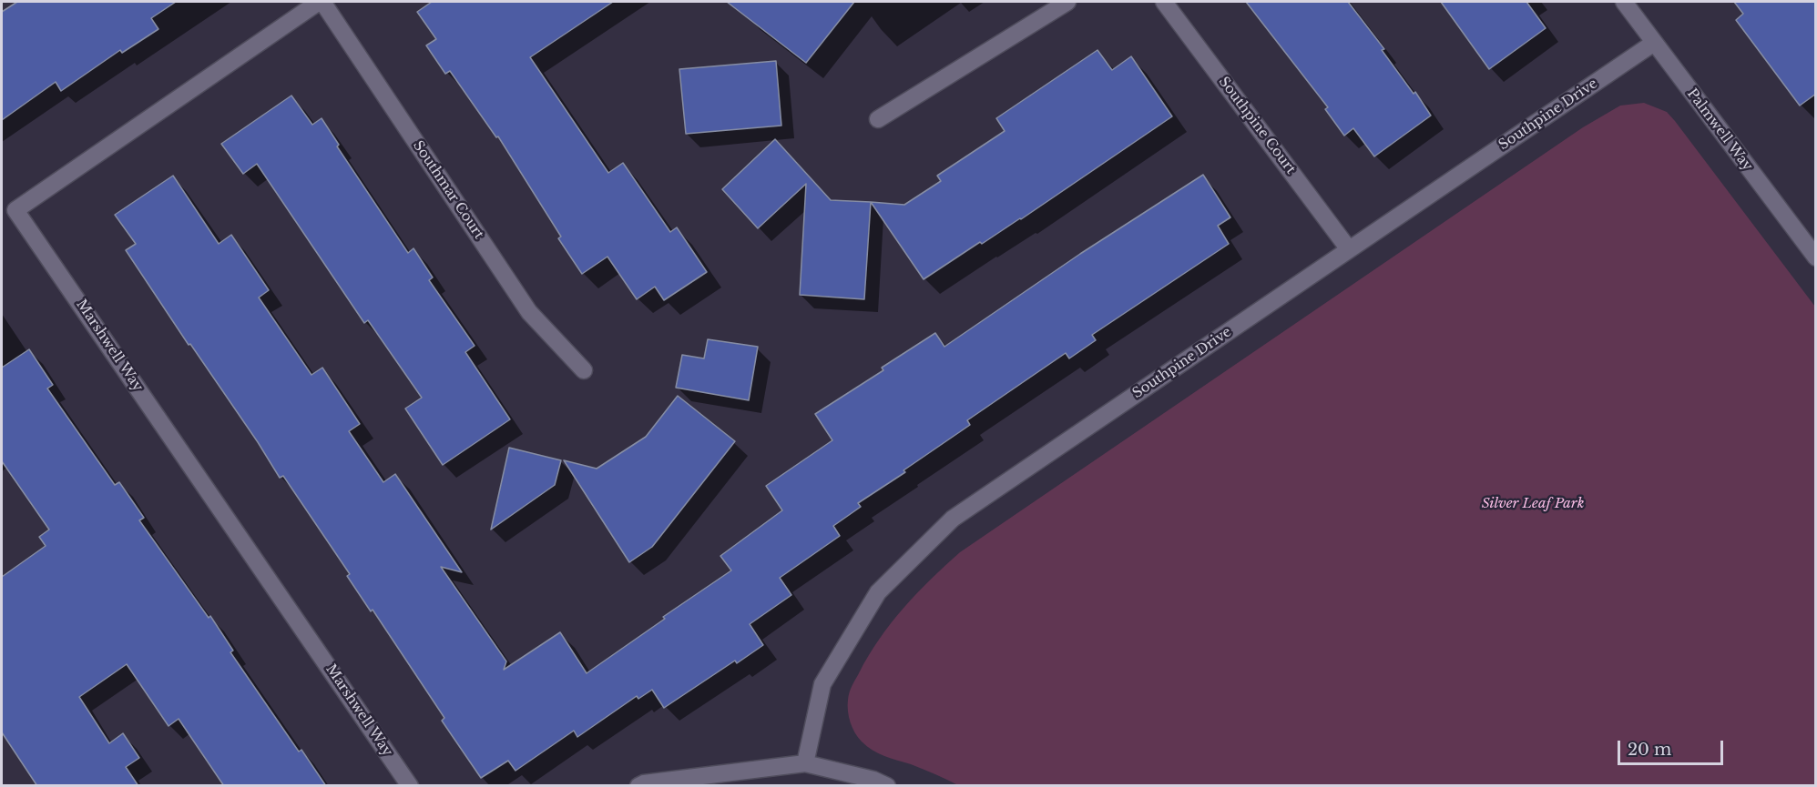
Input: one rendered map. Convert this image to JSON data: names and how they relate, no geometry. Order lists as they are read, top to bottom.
{
  "streets": {
    "street": [
      "Southpine Drive",
      "Southpine Court",
      "Palmwell Way",
      "Southmar Court",
      "Marshwell Way"
    ]
  },
  "crossings": [
    ["Southpine Drive", "Southpine Court"],
    ["Southpine Drive", "Palmwell Way"],
    ["Southmar Court", "Marshwell Way"]
  ],
  "parks": ["Silver Leaf Park"],
  "scale_bar": "20 m"
}
